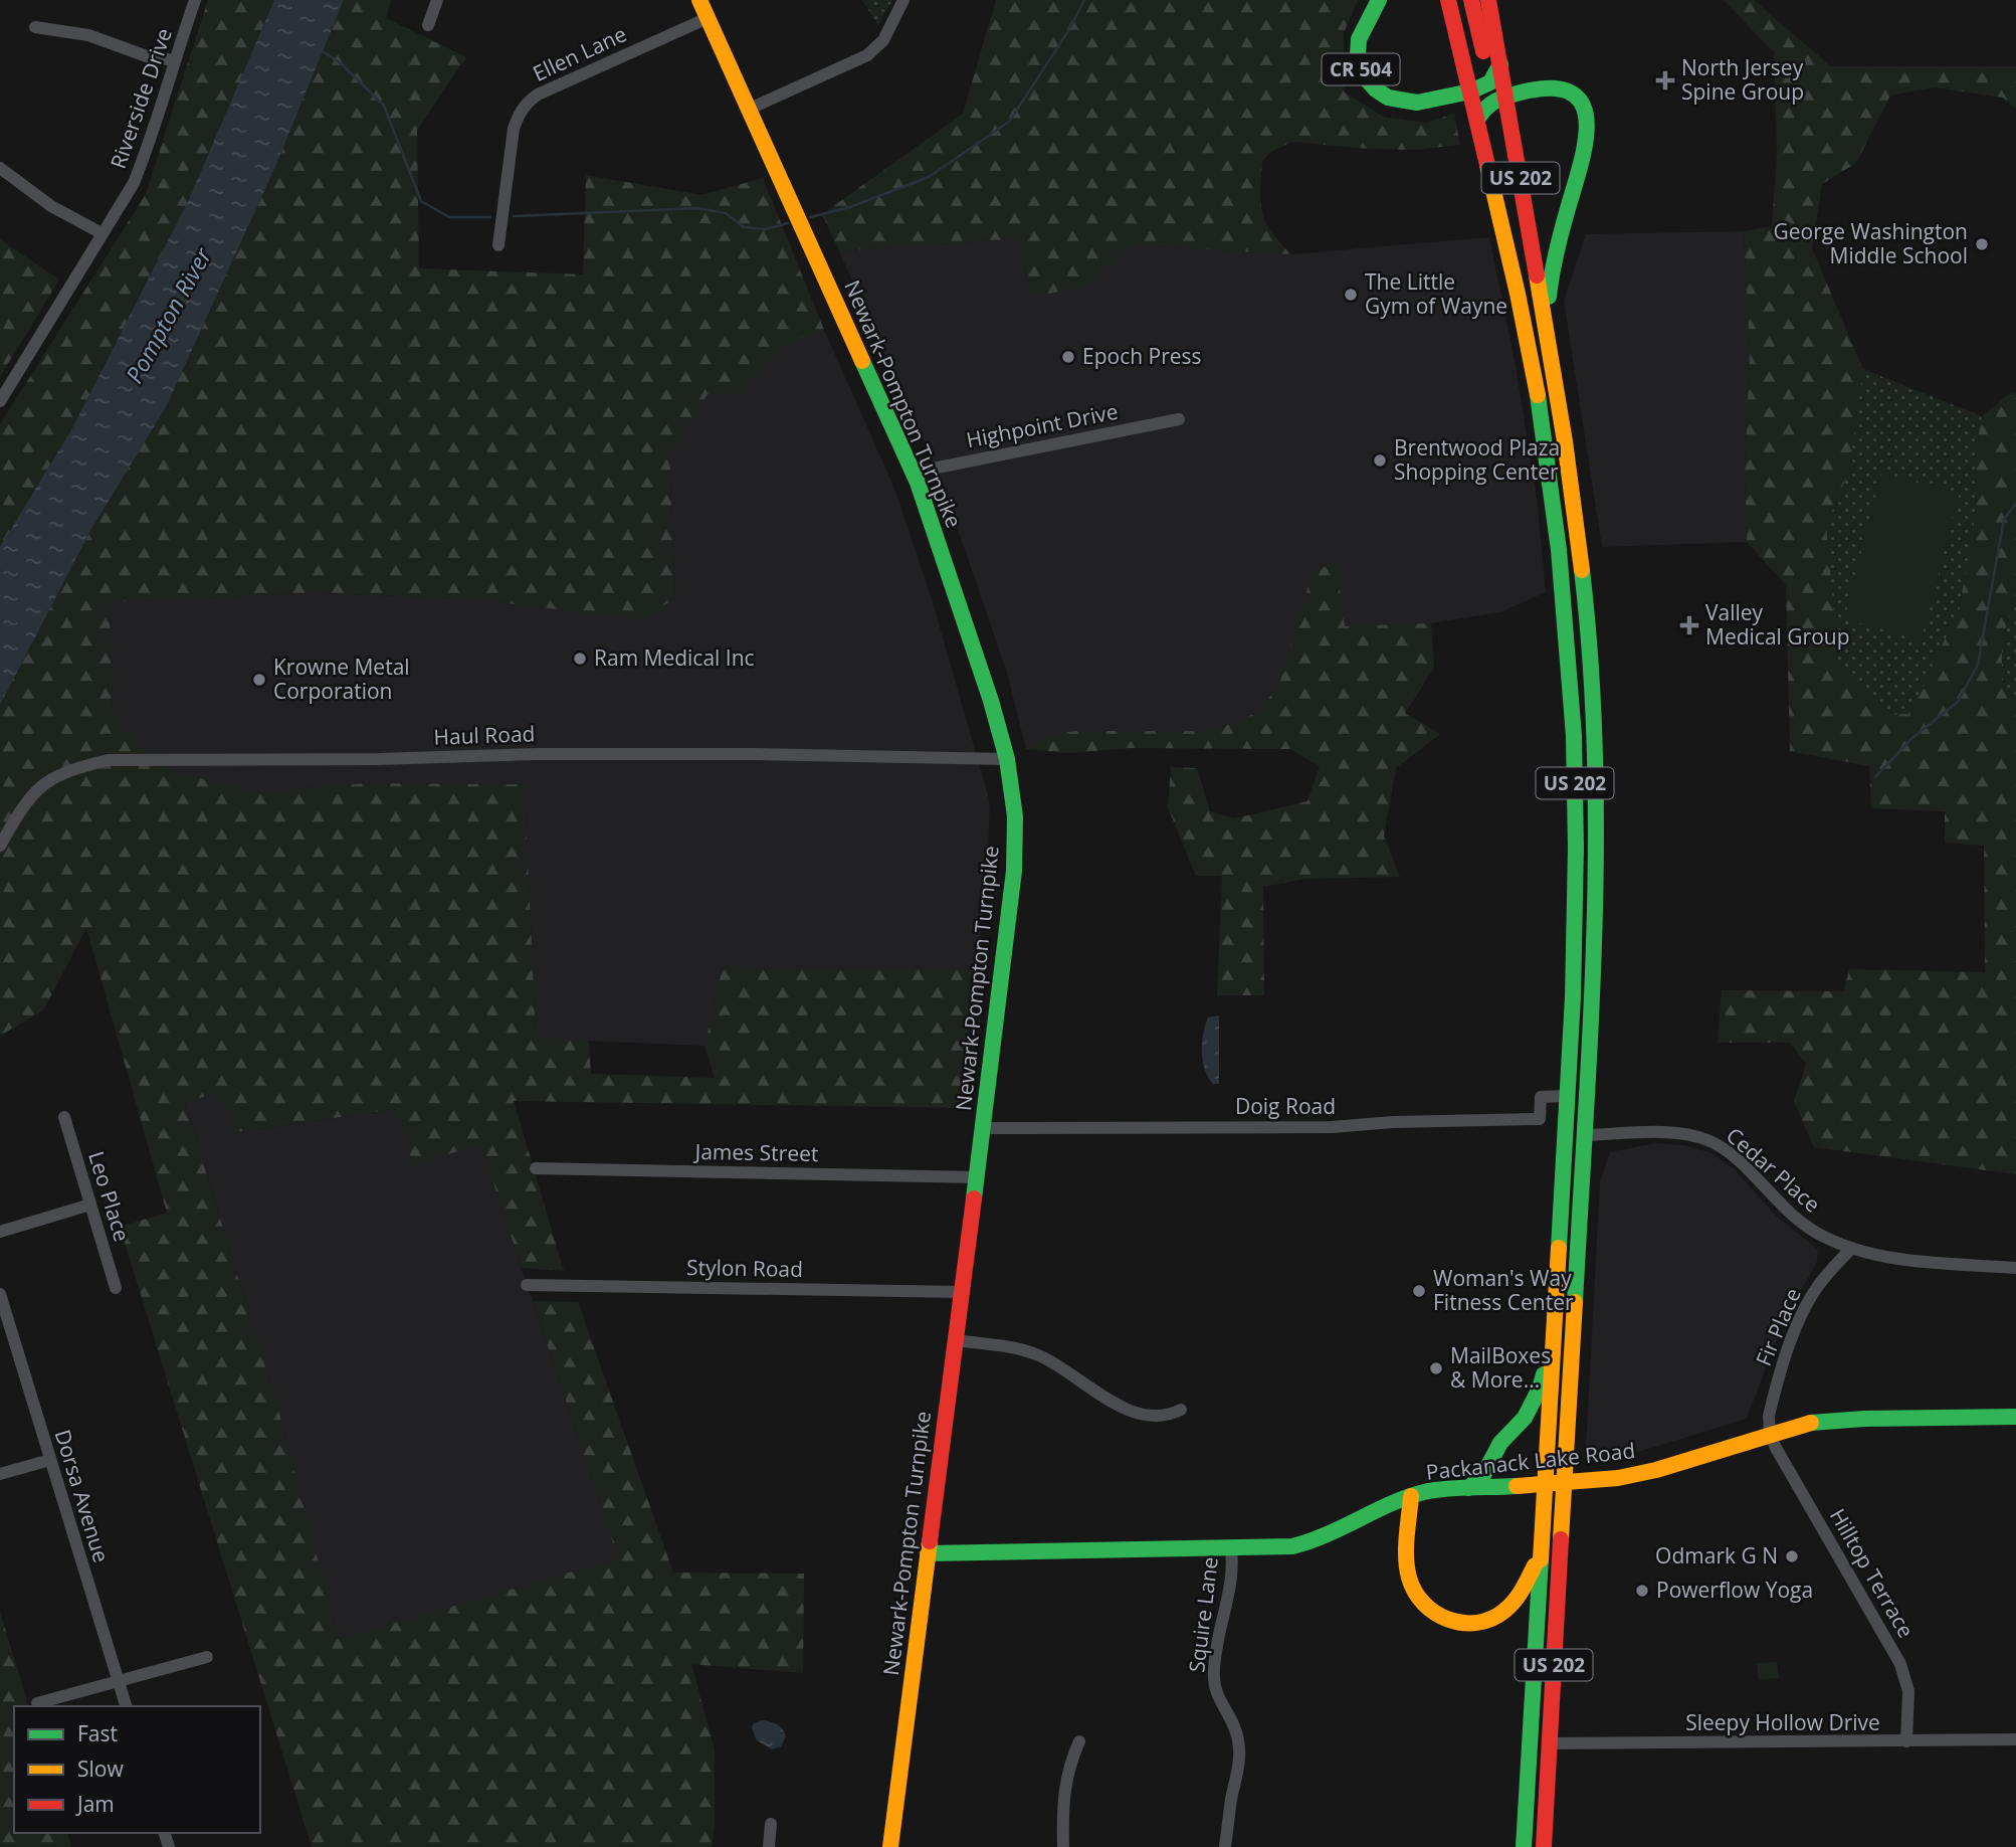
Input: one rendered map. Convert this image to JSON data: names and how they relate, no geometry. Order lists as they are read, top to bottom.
{
  "streets": {
    "main road": [
      "CR 504",
      "US 202",
      "Newark-Pompton Turnpike",
      "Packanack Lake Road"
    ],
    "street": [
      "Ellen Lane",
      "Riverside Drive",
      "Highpoint Drive",
      "Haul Road",
      "Doig Road",
      "James Street",
      "Cedar Place",
      "Leo Place",
      "Stylon Road",
      "Fir Place",
      "Dorsa Avenue",
      "Hilltop Terrace",
      "Squire Lane",
      "Sleepy Hollow Drive"
    ]
  },
  "crossings": [
    ["Ellen Lane", "Newark-Pompton Turnpike"],
    ["CR 504", "US 202"],
    ["US 202", "Doig Road"],
    ["US 202", "Cedar Place"],
    ["US 202", "Packanack Lake Road"],
    ["US 202", "Sleepy Hollow Drive"],
    ["Newark-Pompton Turnpike", "Highpoint Drive"],
    ["Newark-Pompton Turnpike", "Haul Road"],
    ["Newark-Pompton Turnpike", "Doig Road"],
    ["Newark-Pompton Turnpike", "James Street"],
    ["Newark-Pompton Turnpike", "Stylon Road"],
    ["Newark-Pompton Turnpike", "Packanack Lake Road"],
    ["Cedar Place", "Fir Place"],
    ["Fir Place", "Packanack Lake Road"],
    ["Fir Place", "Hilltop Terrace"],
    ["Packanack Lake Road", "Hilltop Terrace"],
    ["Packanack Lake Road", "Squire Lane"],
    ["Hilltop Terrace", "Sleepy Hollow Drive"]
  ],
  "water": ["Pompton River"],
  "places": {
    "health": ["North Jersey Spine Group", "Valley Medical Group"],
    "other": [
      "George Washington Middle School",
      "The Little Gym of Wayne",
      "Epoch Press",
      "Brentwood Plaza Shopping Center",
      "Ram Medical Inc",
      "Krowne Metal Corporation",
      "Woman's Way Fitness Center",
      "MailBoxes & More...",
      "Odmark G N",
      "Powerflow Yoga"
    ]
  },
  "legend": ["Fast", "Slow", "Jam"]
}
